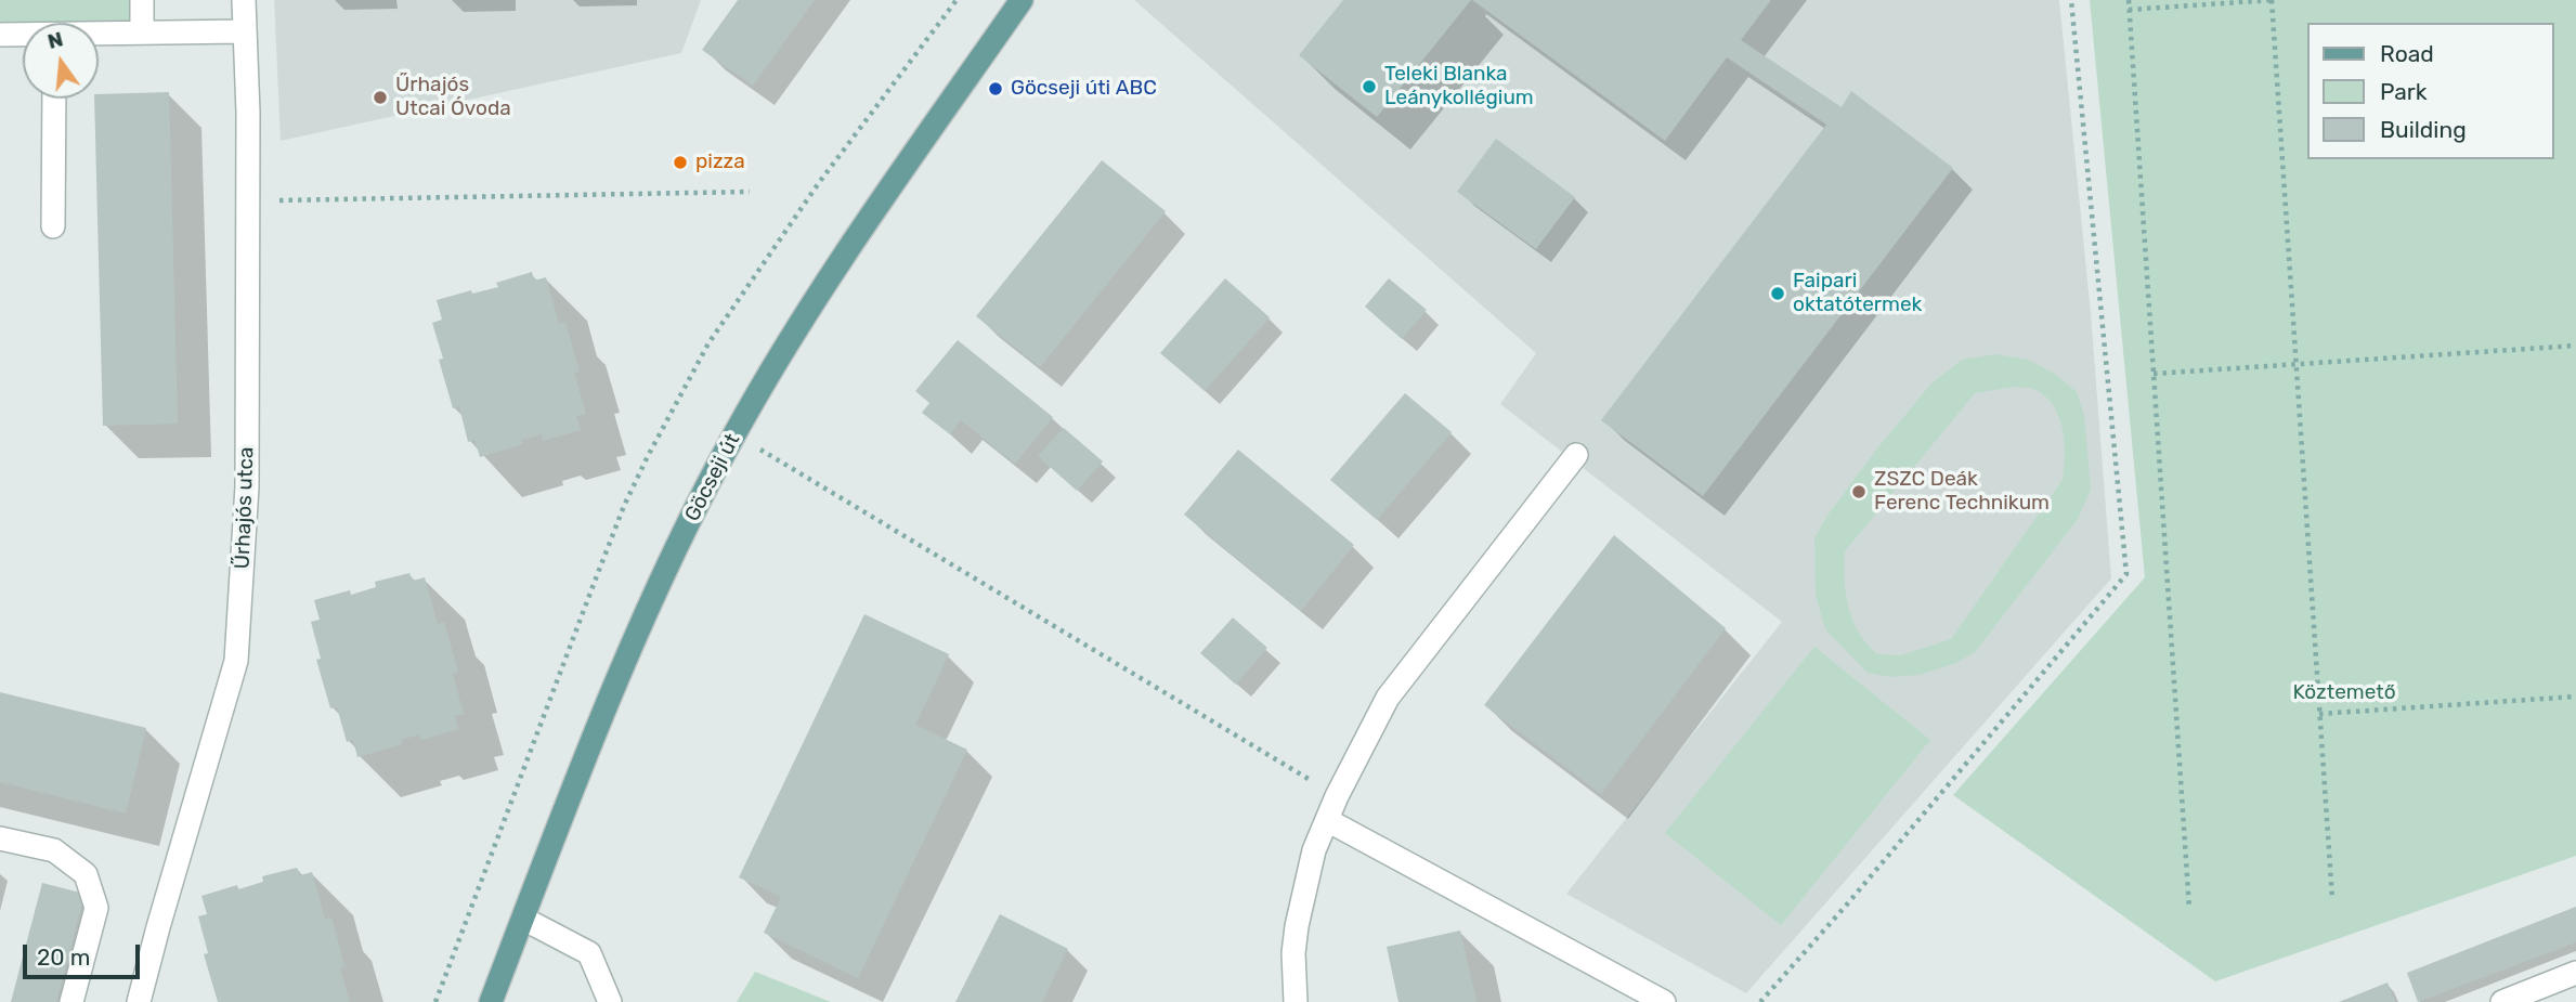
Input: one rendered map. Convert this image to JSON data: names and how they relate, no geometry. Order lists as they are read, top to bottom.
{
  "streets": {
    "main road": ["Göcseji út"],
    "street": ["Űrhajós utca"]
  },
  "parks": ["Köztemető"],
  "places": [
    "Teleki Blanka Leánykollégium",
    "Göcseji úti ABC",
    "Űrhajós Utcai Óvoda",
    "pizza",
    "Faipari oktatótermek",
    "ZSZC Deák Ferenc Technikum"
  ],
  "legend": ["Road", "Park", "Building"],
  "scale_bar": "20 m",
  "north": "top"
}
